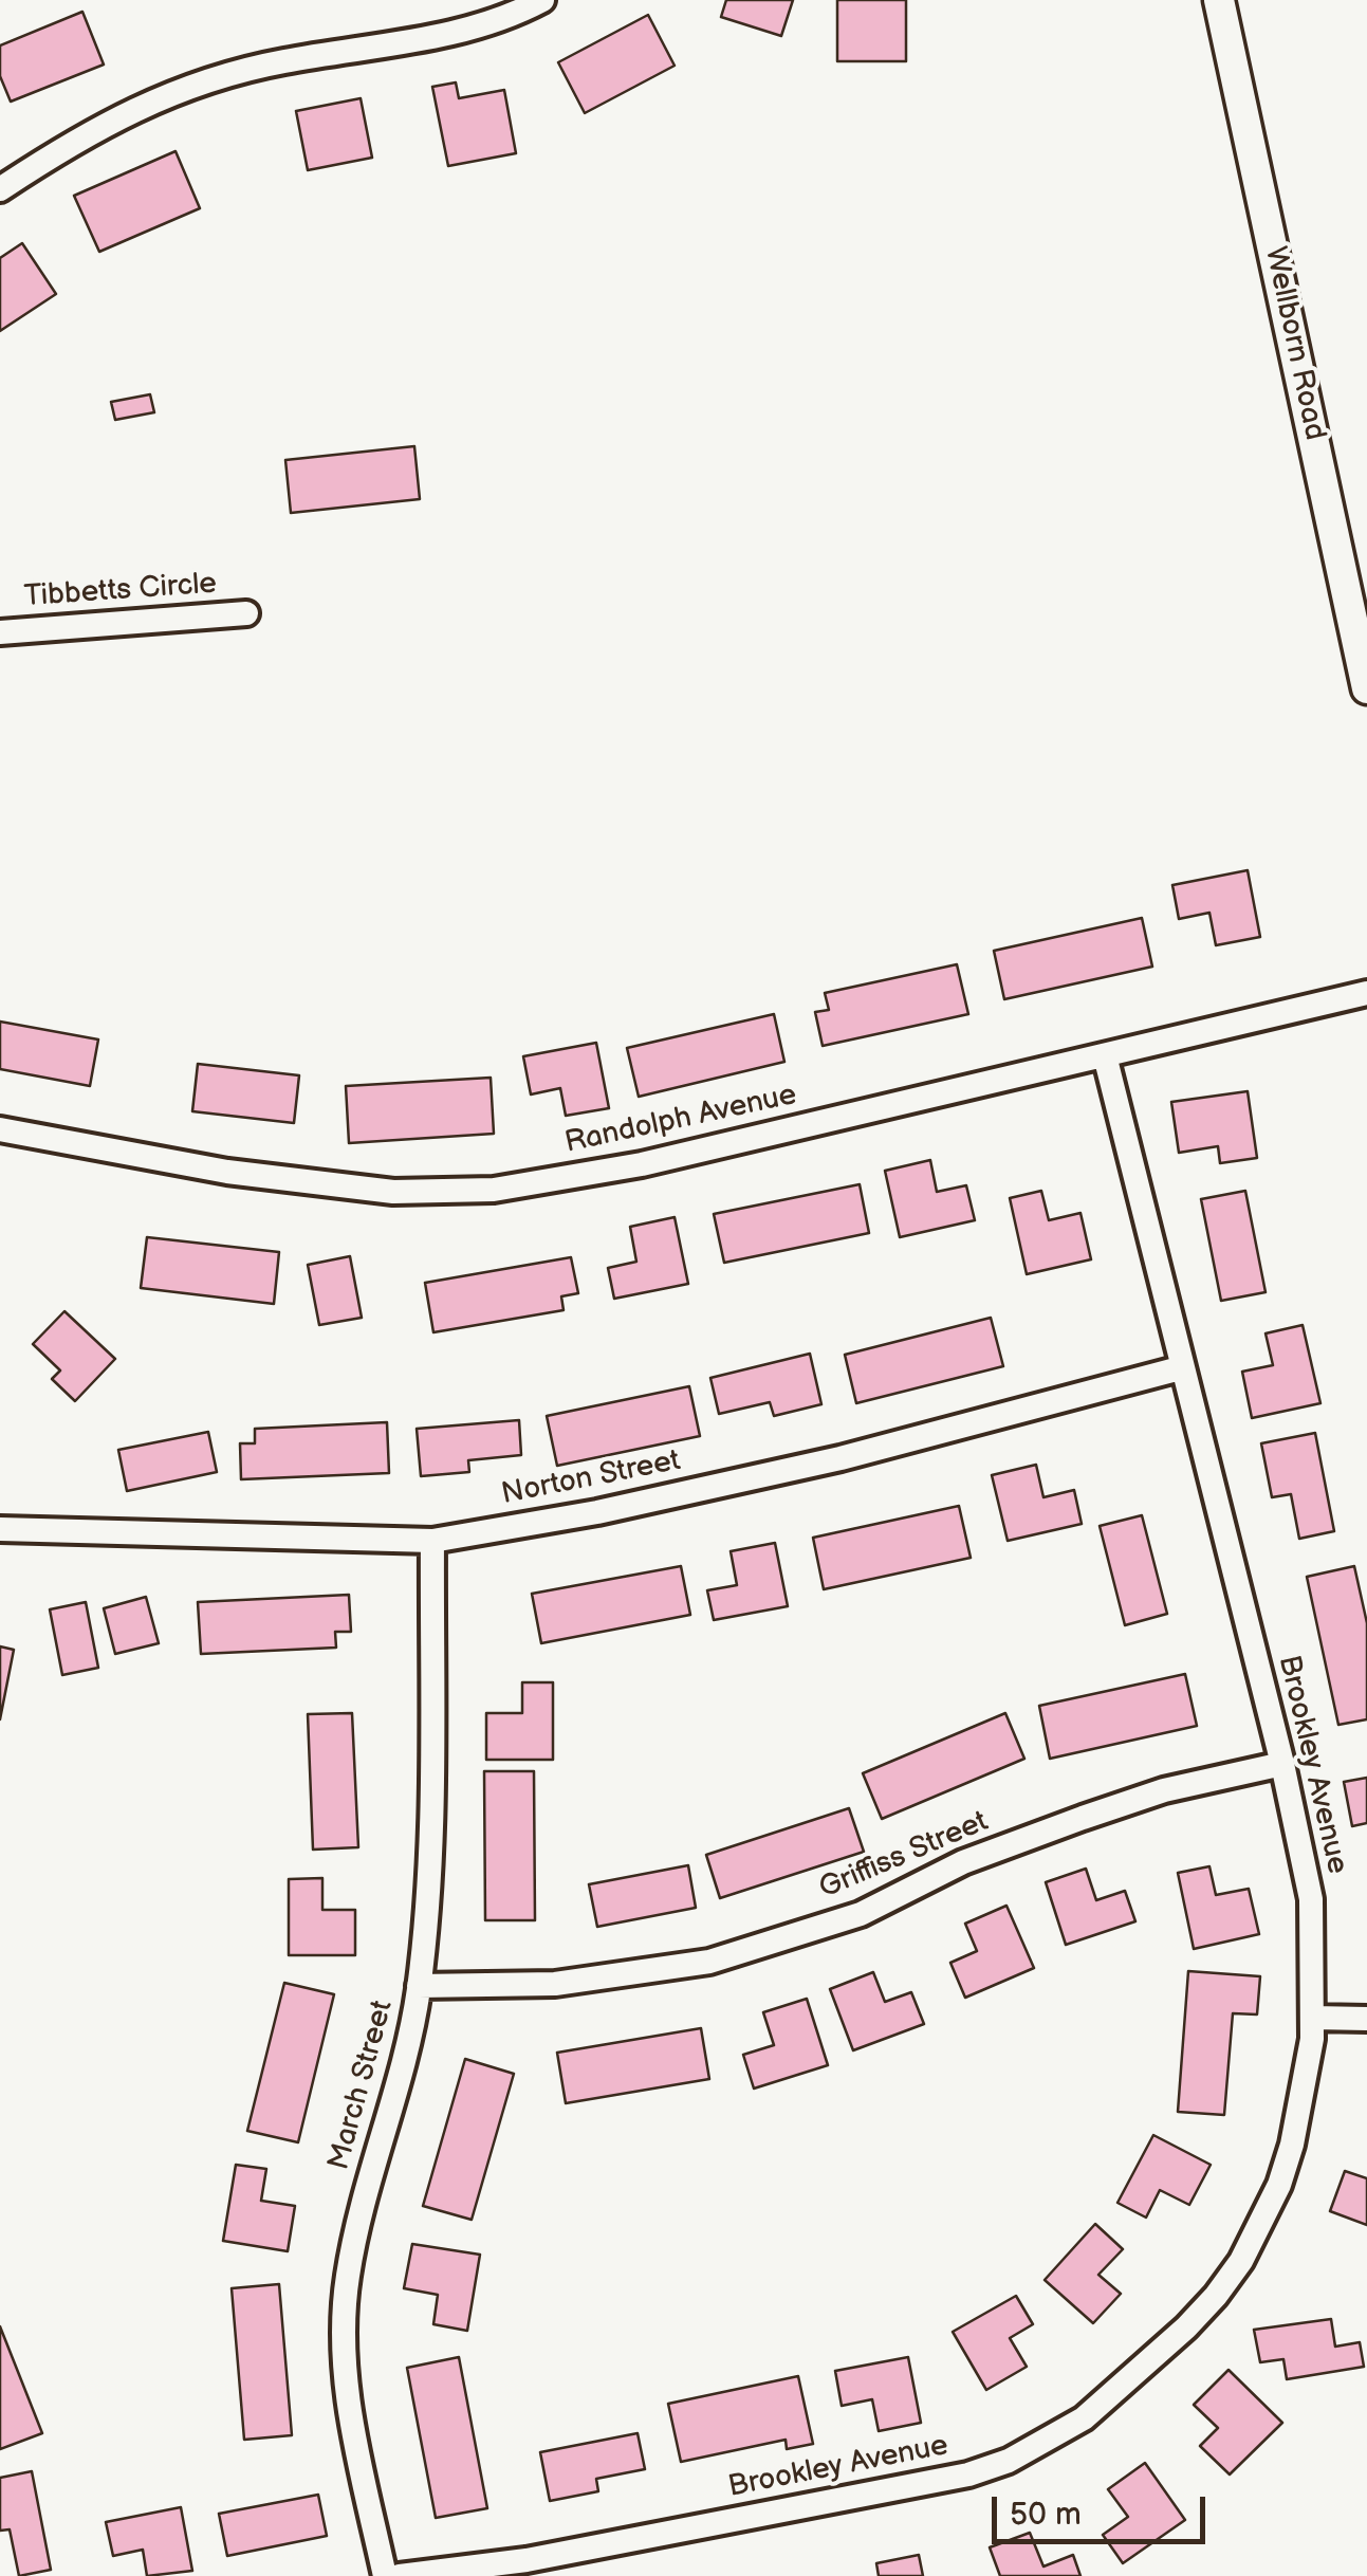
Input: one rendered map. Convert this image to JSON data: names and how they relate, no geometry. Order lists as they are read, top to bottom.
{
  "streets": {
    "street": [
      "Wellborn Road",
      "Tibbetts Circle",
      "Randolph Avenue",
      "Norton Street",
      "Brookley Avenue",
      "Griffiss Street",
      "March Street"
    ]
  },
  "crossings": [
    ["Randolph Avenue", "Brookley Avenue"],
    ["Norton Street", "Brookley Avenue"],
    ["Norton Street", "March Street"],
    ["Brookley Avenue", "Griffiss Street"],
    ["Griffiss Street", "March Street"]
  ],
  "scale_bar": "50 m"
}
